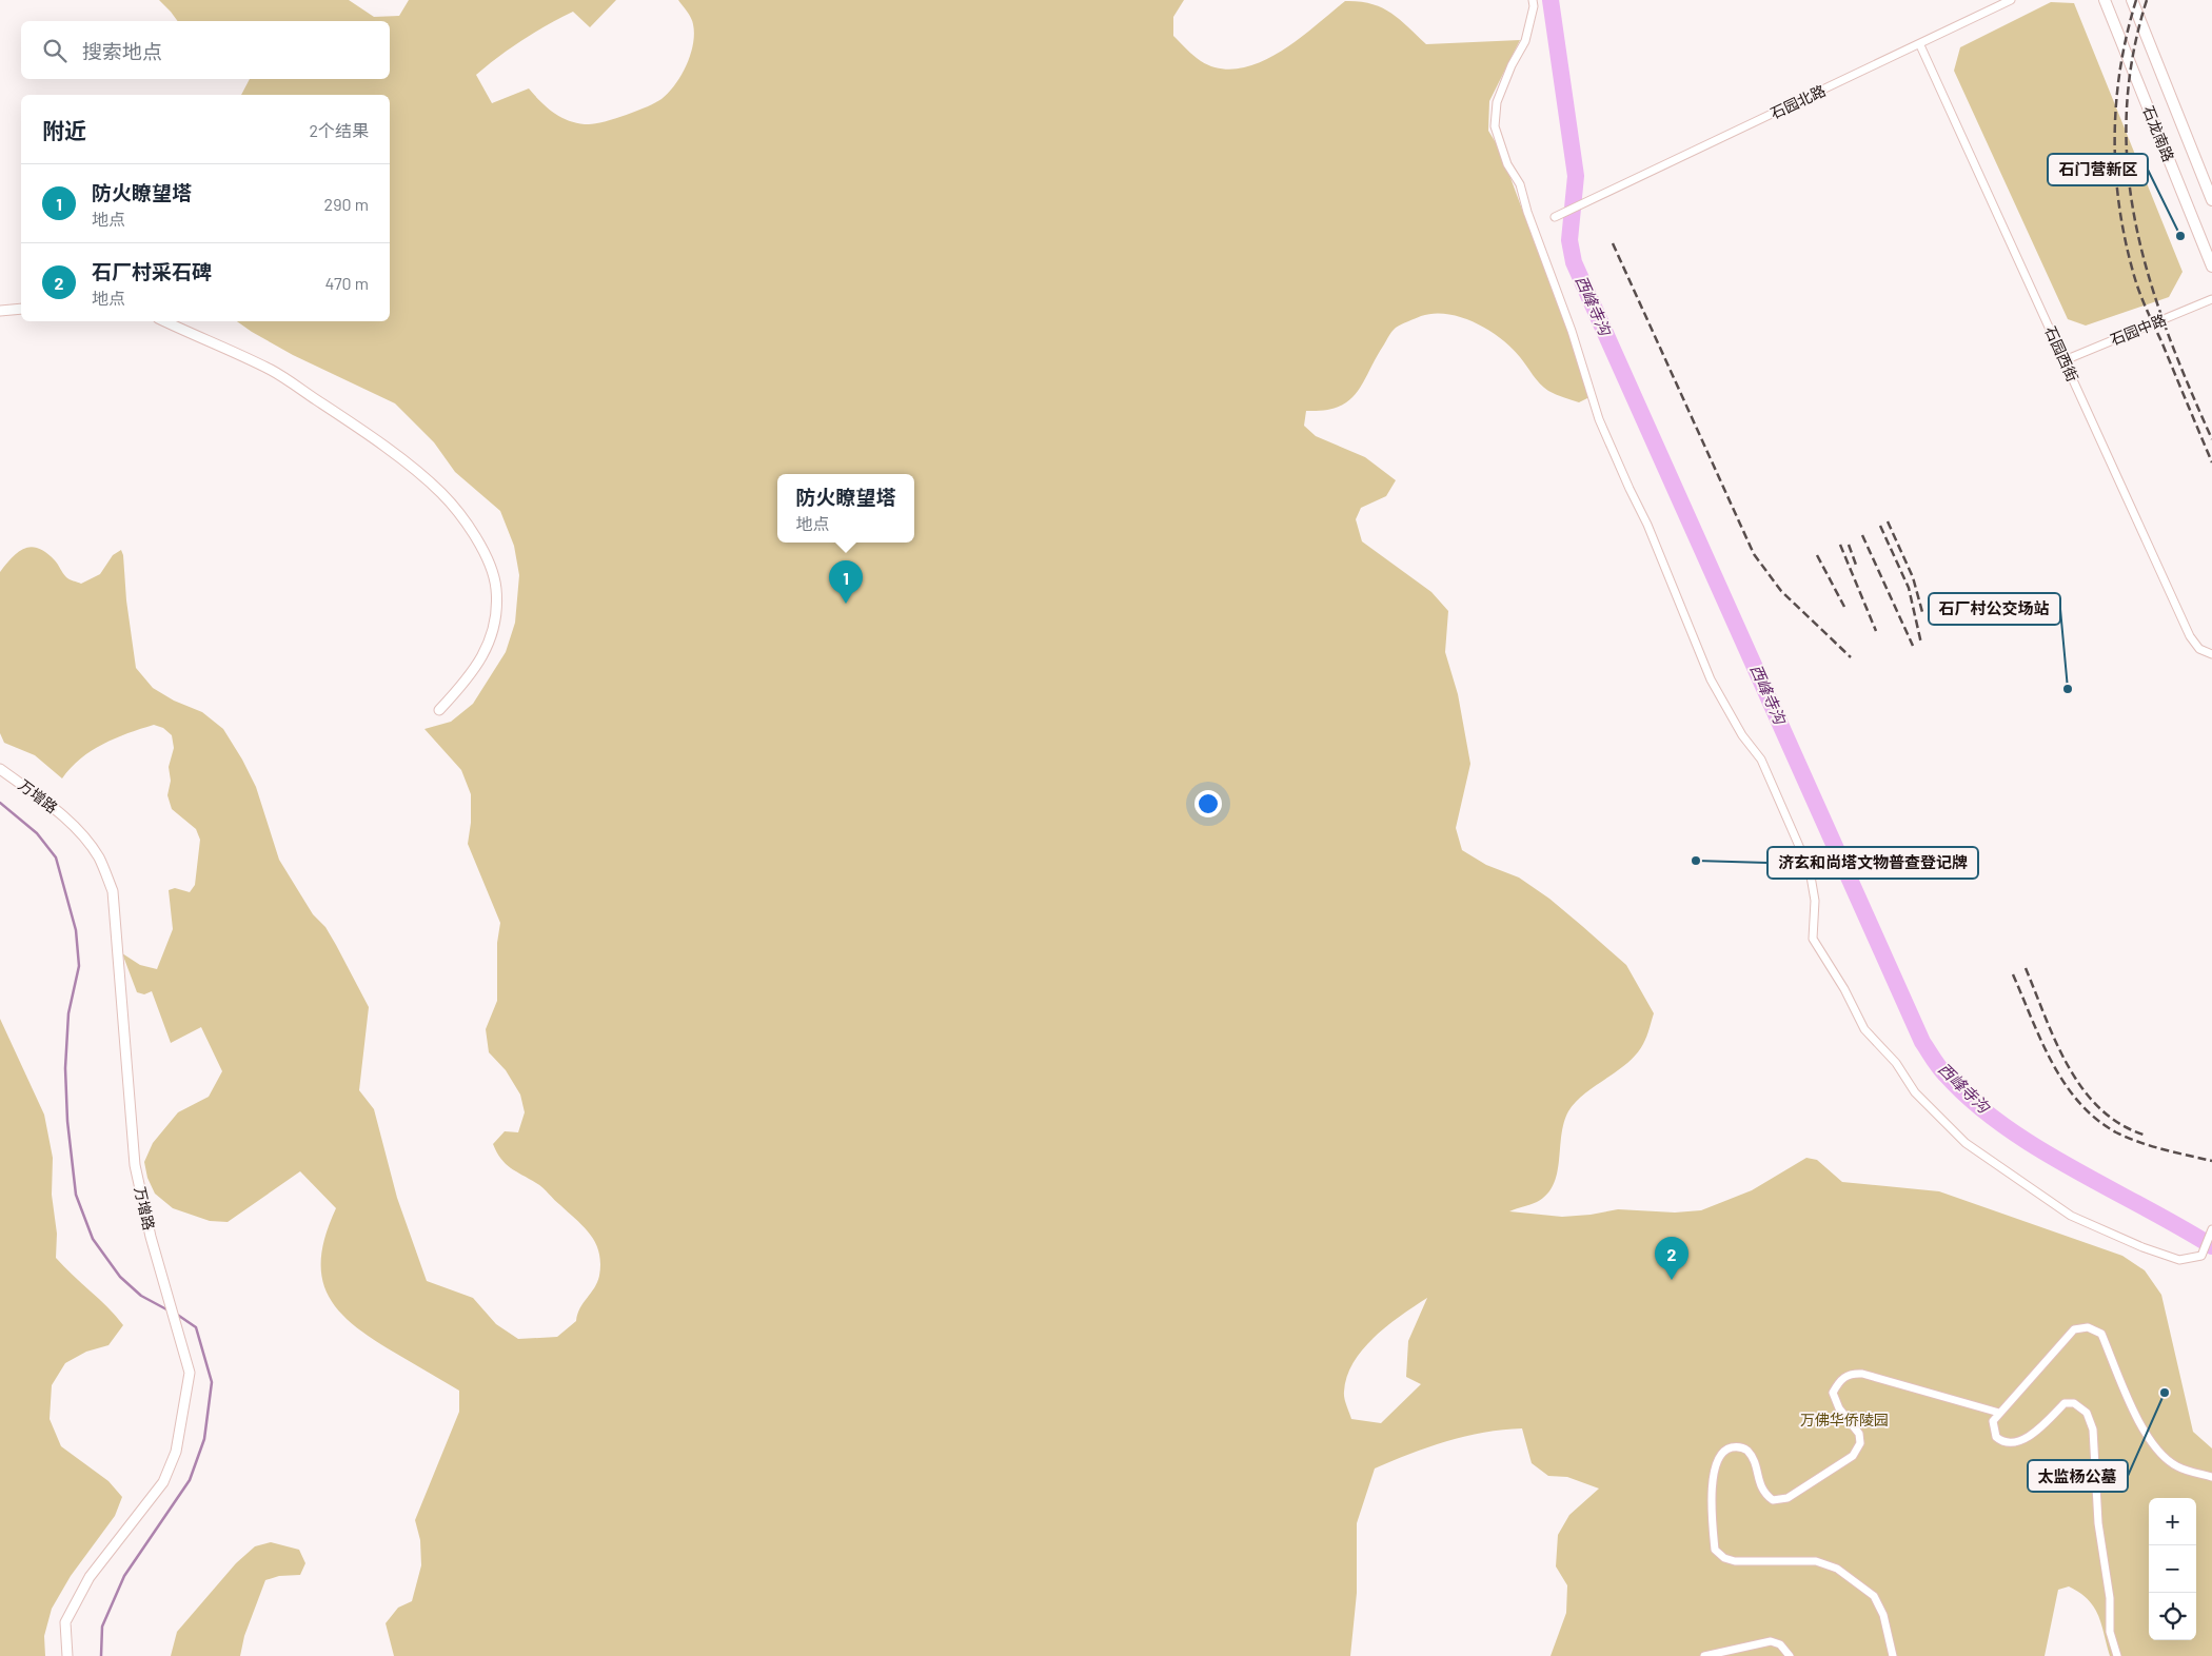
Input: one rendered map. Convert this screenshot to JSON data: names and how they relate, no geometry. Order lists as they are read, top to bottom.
{
  "streets": {
    "main road": ["石龙南路"],
    "street": [
      "石园北路",
      "石园中路",
      "石园西街",
      "万增路"
    ]
  },
  "crossings": [
    ["石园北路", "石园西街"],
    ["石园中路", "石园西街"]
  ],
  "water": ["西峰寺沟"],
  "parks": ["万佛华侨陵园"],
  "places": [
    "石门营新区",
    "石厂村公交场站",
    "济玄和尚塔文物普查登记牌",
    "太监杨公墓"
  ],
  "page": {
    "search": "搜索地点",
    "heading": ["附近", "2个结果"],
    "list": [
      {
        "mark": "1",
        "name": "防火瞭望塔",
        "note": "地点",
        "value": "290 m"
      },
      {
        "mark": "2",
        "name": "石厂村采石碑",
        "note": "地点",
        "value": "470 m"
      }
    ],
    "popup": ["防火瞭望塔", "地点"],
    "pins": ["1", "2"],
    "map_buttons": ["+", "−"]
  }
}
